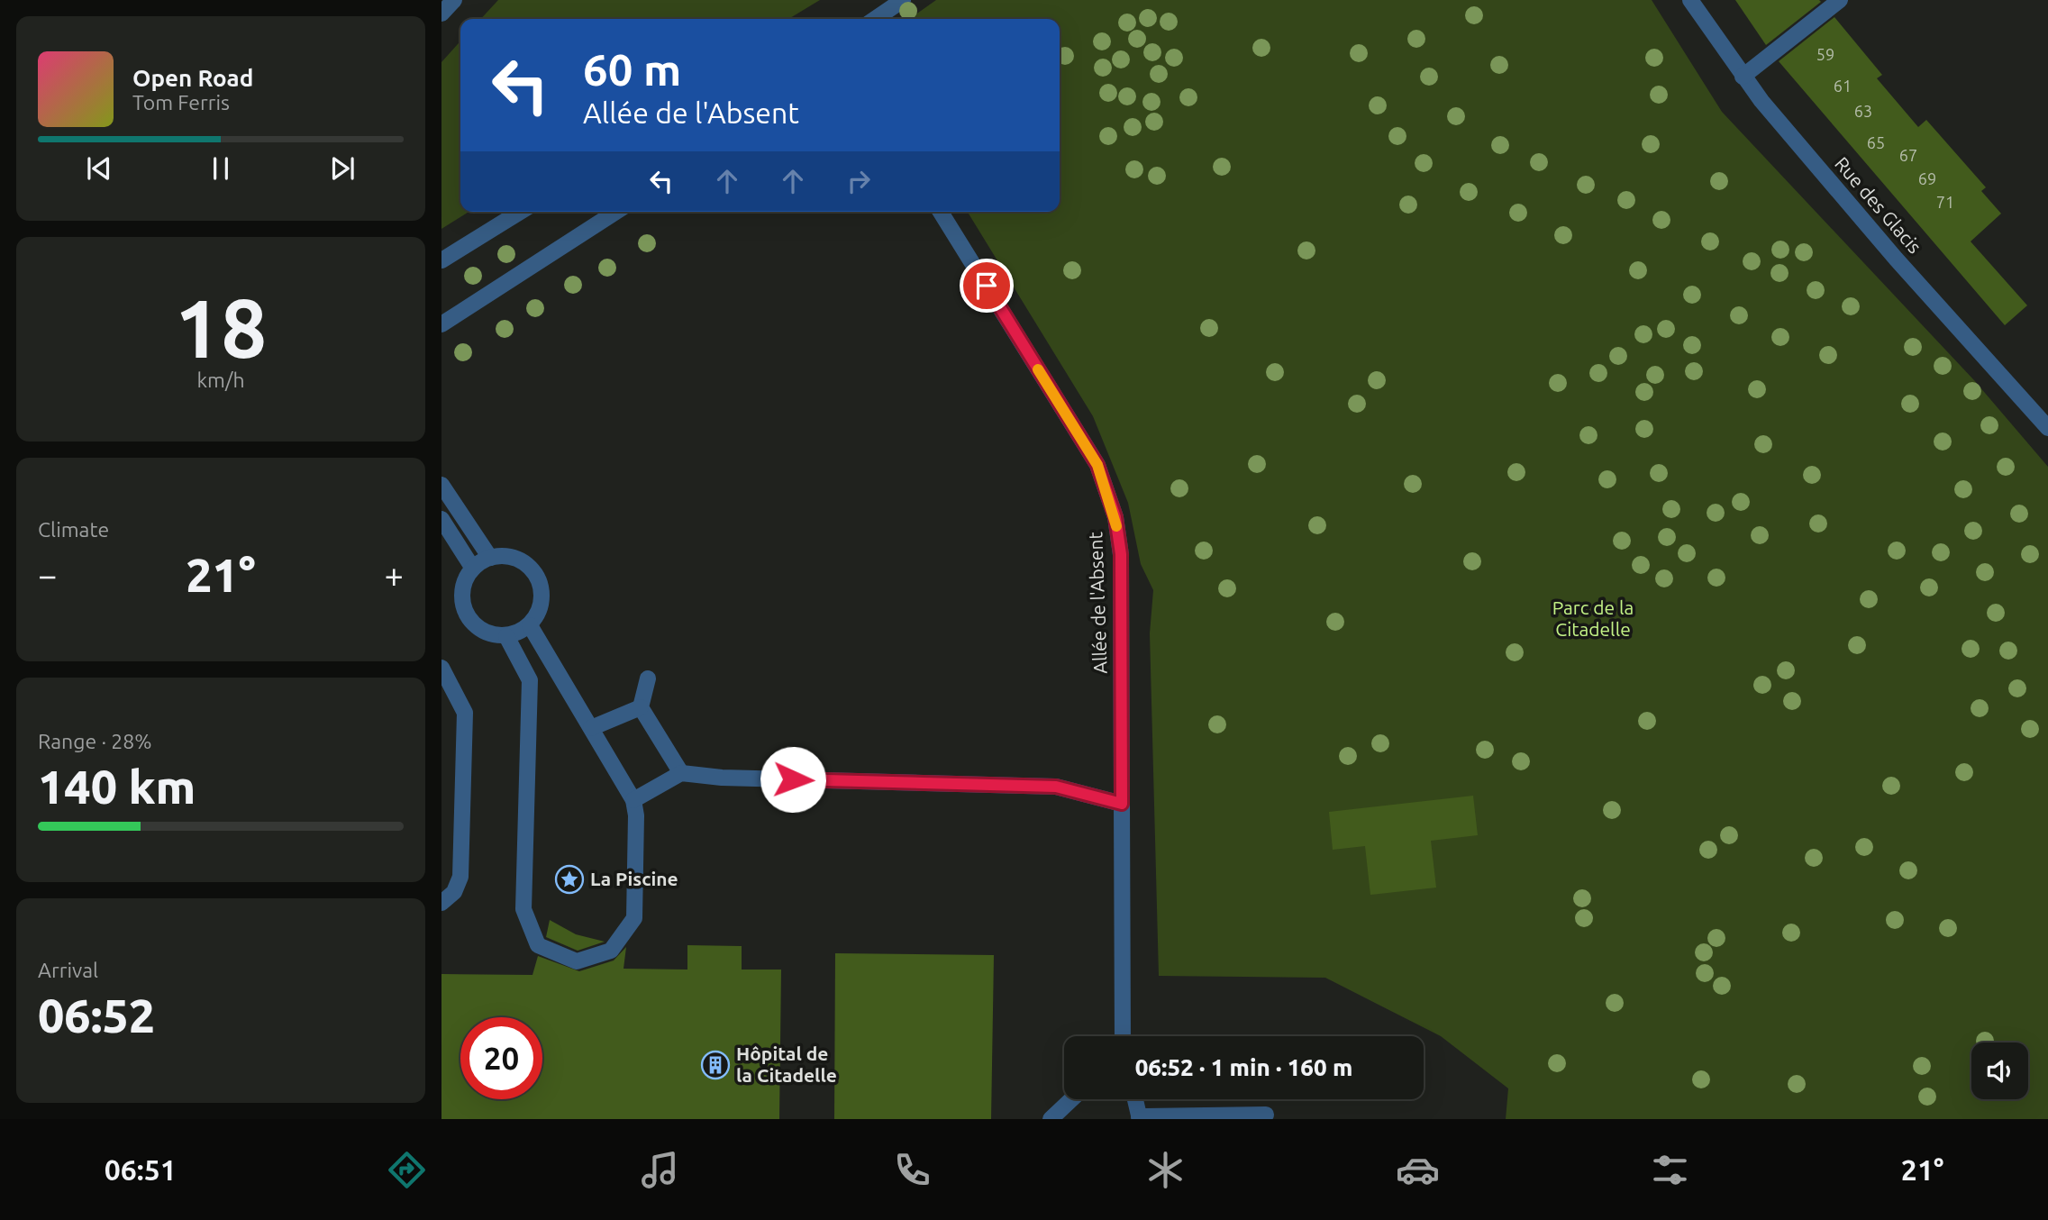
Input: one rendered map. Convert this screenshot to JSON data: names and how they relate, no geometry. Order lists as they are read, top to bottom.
{
  "streets": {
    "street": ["Rue des Glacis", "Allée de l'Absent"]
  },
  "parks": ["Parc de la Citadelle"],
  "places": {
    "place": ["La Piscine"],
    "building": ["Hôpital de la Citadelle"]
  },
  "house_numbers": [
    "59",
    "61",
    "63",
    "65",
    "67",
    "69",
    "71"
  ],
  "page": {
    "turn": ["60 m", "Allée de l'Absent"],
    "song": ["Open Road", "Tom Ferris"],
    "tile": [
      ["18", "km/h"],
      "Climate",
      ["Range · 28%", "140 km"],
      ["Arrival", "06:52"]
    ],
    "heat": ["−", "21°", "+"],
    "limit": "20",
    "trip": "06:52 · 1 min · 160 m",
    "tabs": ["06:51", "21°"]
  }
}
